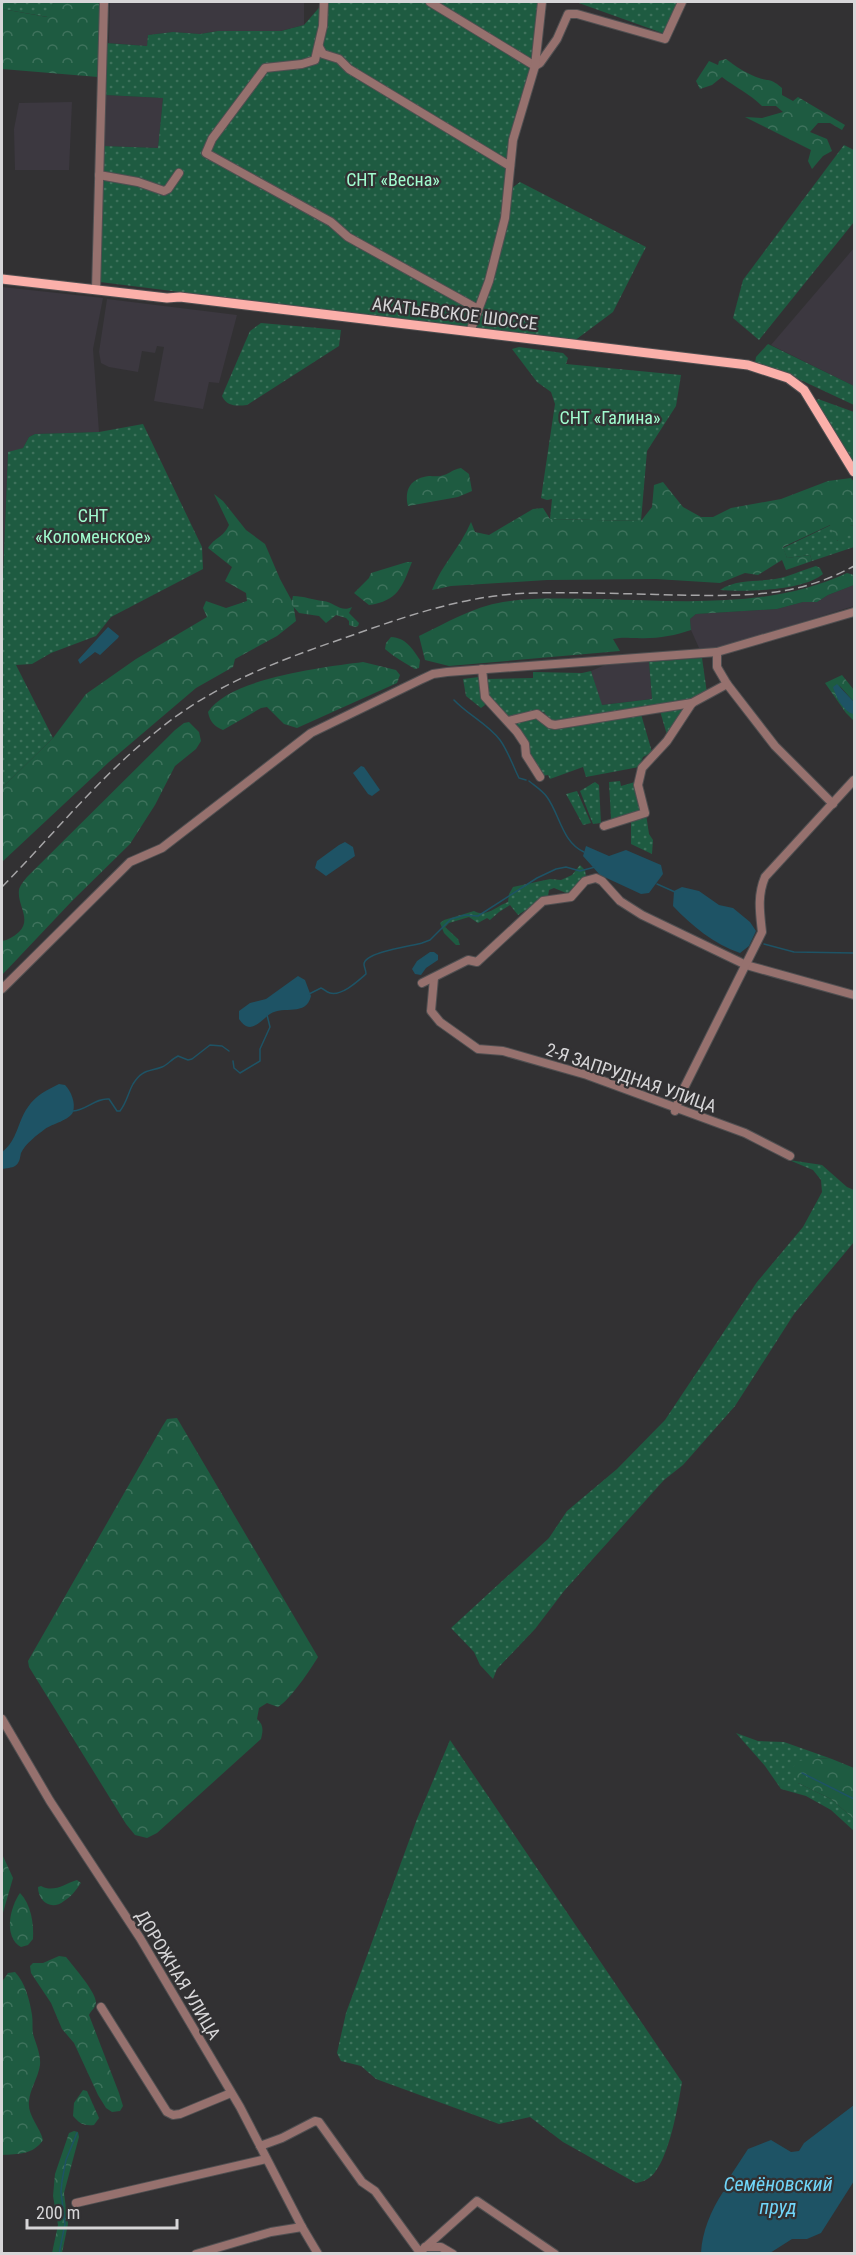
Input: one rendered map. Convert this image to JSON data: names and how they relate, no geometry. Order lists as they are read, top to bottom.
{
  "streets": {
    "main road": ["АКАТЬЕВСКОЕ ШОССЕ"],
    "street": ["2-Я ЗАПРУДНАЯ УЛИЦА", "ДОРОЖНАЯ УЛИЦА"]
  },
  "water": ["Семёновский пруд"],
  "parks": ["СНТ «Весна»", "СНТ «Галина»", "СНТ «Коломенское»"],
  "scale_bar": "200 m"
}
